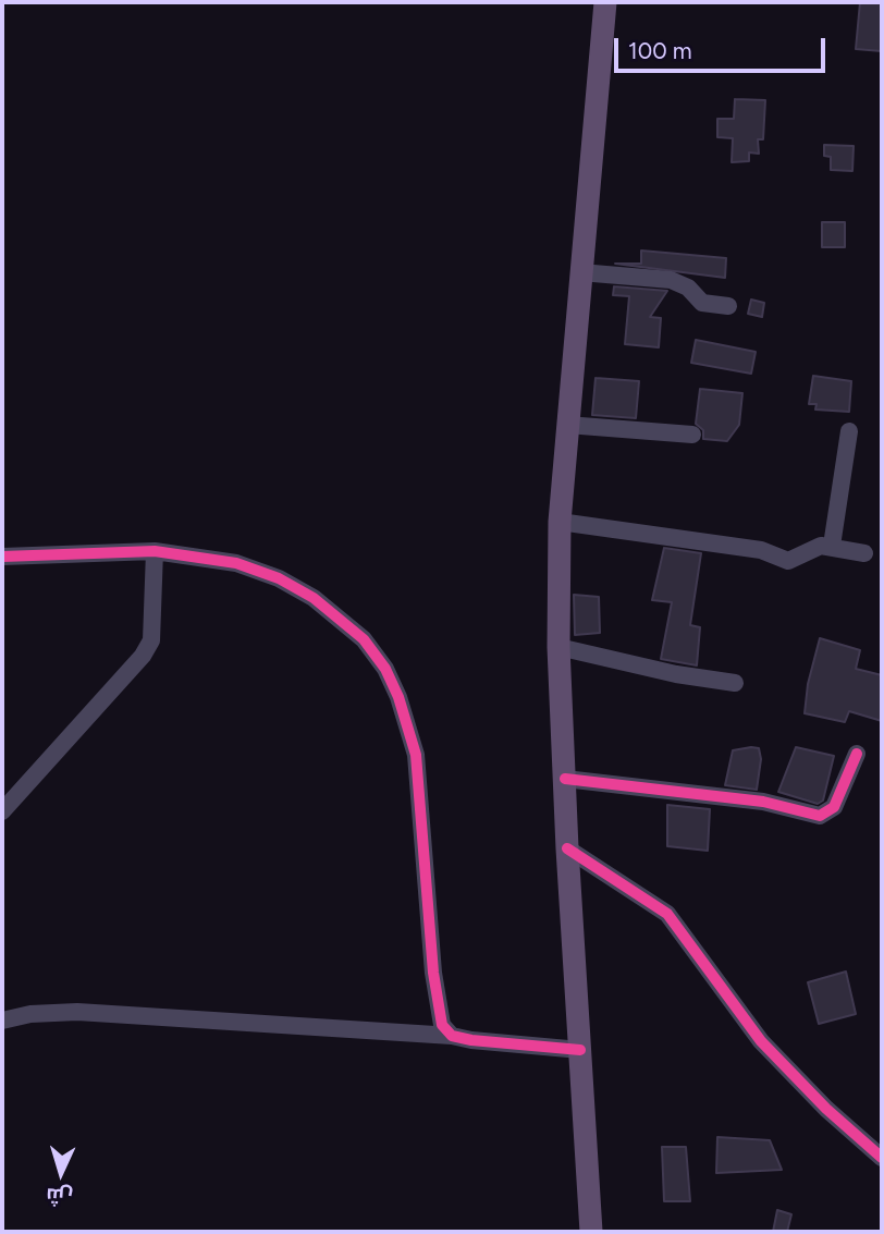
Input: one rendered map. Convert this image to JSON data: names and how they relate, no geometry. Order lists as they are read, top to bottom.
{
  "scale_bar": "100 m",
  "north": "bottom"
}
